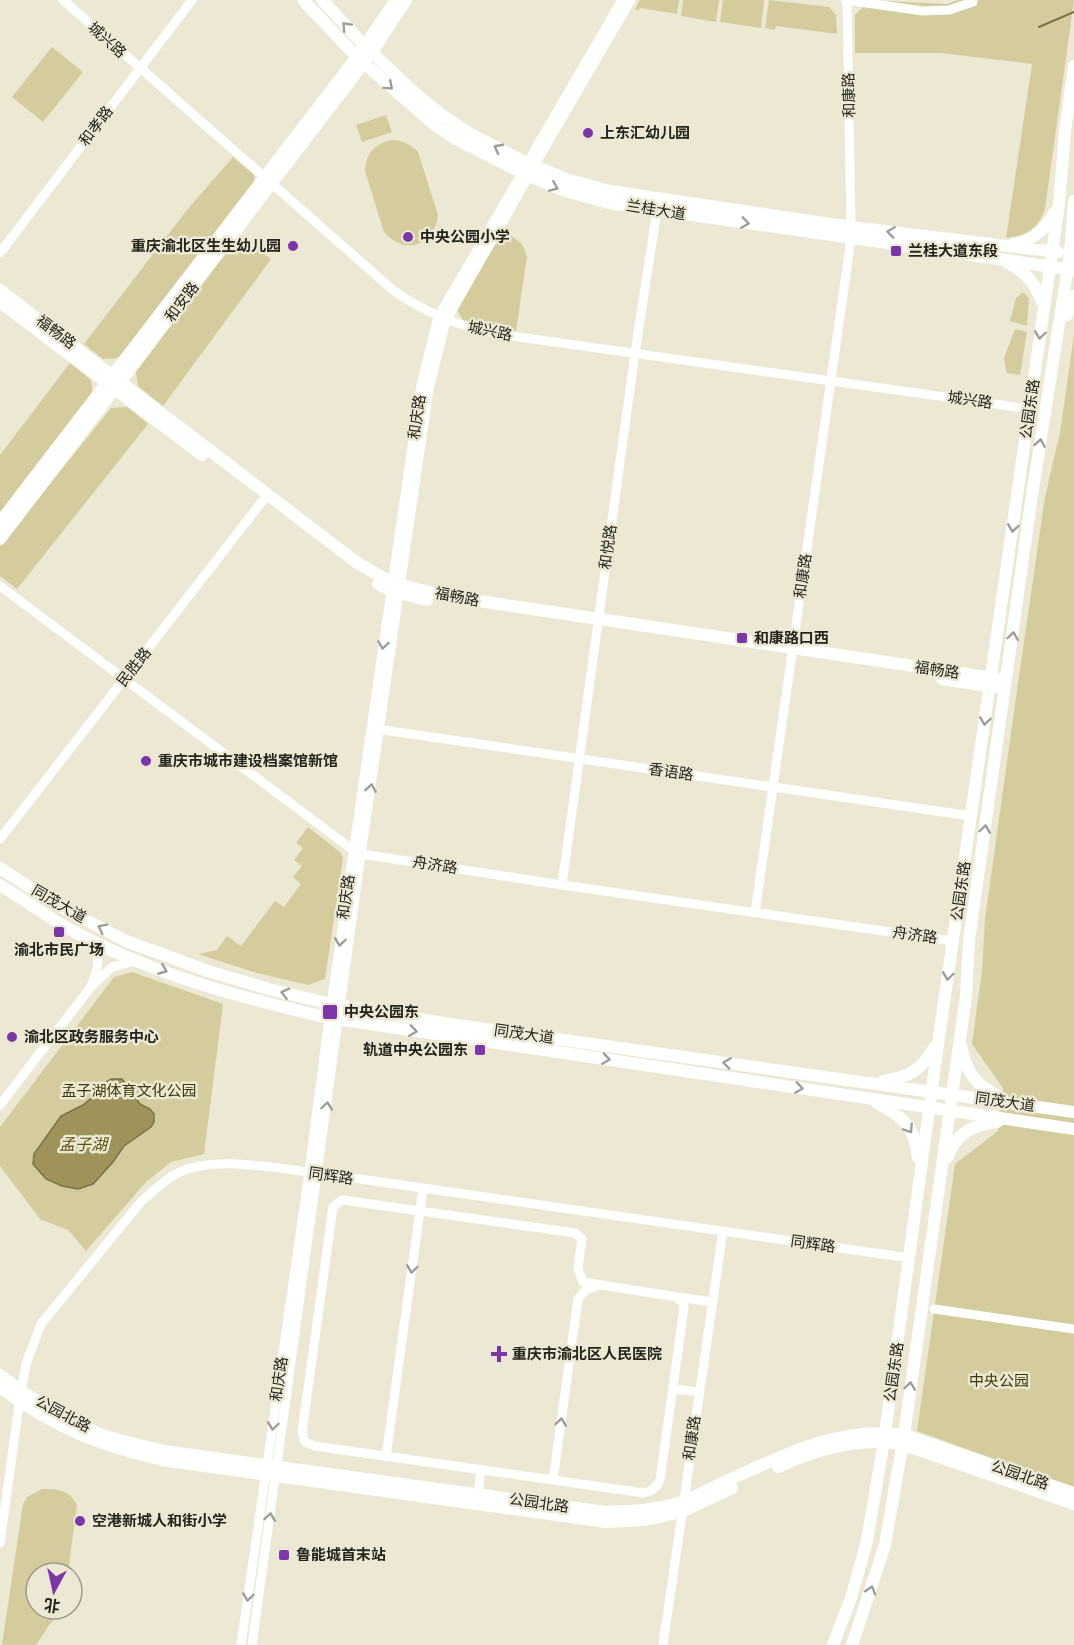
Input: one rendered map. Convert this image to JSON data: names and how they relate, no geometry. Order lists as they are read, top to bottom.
{
  "streets": {
    "main road": [
      "兰桂大道",
      "和安路",
      "福畅路",
      "公园东路",
      "同茂大道",
      "公园北路"
    ],
    "street": [
      "城兴路",
      "和康路",
      "和孝路",
      "和庆路",
      "和悦路",
      "民胜路",
      "香语路",
      "舟济路",
      "同辉路"
    ]
  },
  "crossings": [
    ["城兴路", "和康路"],
    ["城兴路", "和孝路"],
    ["城兴路", "和安路"],
    ["城兴路", "公园东路"],
    ["城兴路", "和庆路"],
    ["城兴路", "和悦路"],
    ["和康路", "兰桂大道"],
    ["和康路", "福畅路"],
    ["和康路", "香语路"],
    ["和康路", "舟济路"],
    ["和康路", "同辉路"],
    ["和康路", "公园北路"],
    ["兰桂大道", "和安路"],
    ["兰桂大道", "公园东路"],
    ["兰桂大道", "和庆路"],
    ["兰桂大道", "和悦路"],
    ["和安路", "福畅路"],
    ["福畅路", "公园东路"],
    ["福畅路", "和庆路"],
    ["福畅路", "和悦路"],
    ["福畅路", "民胜路"],
    ["公园东路", "香语路"],
    ["公园东路", "舟济路"],
    ["公园东路", "同茂大道"],
    ["公园东路", "同辉路"],
    ["公园东路", "公园北路"],
    ["和庆路", "香语路"],
    ["和庆路", "舟济路"],
    ["和庆路", "同茂大道"],
    ["和庆路", "同辉路"],
    ["和庆路", "公园北路"],
    ["和悦路", "香语路"],
    ["和悦路", "舟济路"],
    ["民胜路", "舟济路"],
    ["同辉路", "公园北路"]
  ],
  "water": ["孟子湖"],
  "parks": ["孟子湖体育文化公园", "中央公园"],
  "places": {
    "other": [
      "上东汇幼儿园",
      "中央公园小学",
      "重庆渝北区生生幼儿园",
      "重庆市城市建设档案馆新馆",
      "渝北区政务服务中心",
      "空港新城人和街小学"
    ],
    "transit": [
      "兰桂大道东段",
      "和康路口西",
      "渝北市民广场",
      "中央公园东",
      "轨道中央公园东",
      "鲁能城首末站"
    ],
    "health": ["重庆市渝北区人民医院"]
  },
  "north": "bottom"
}
